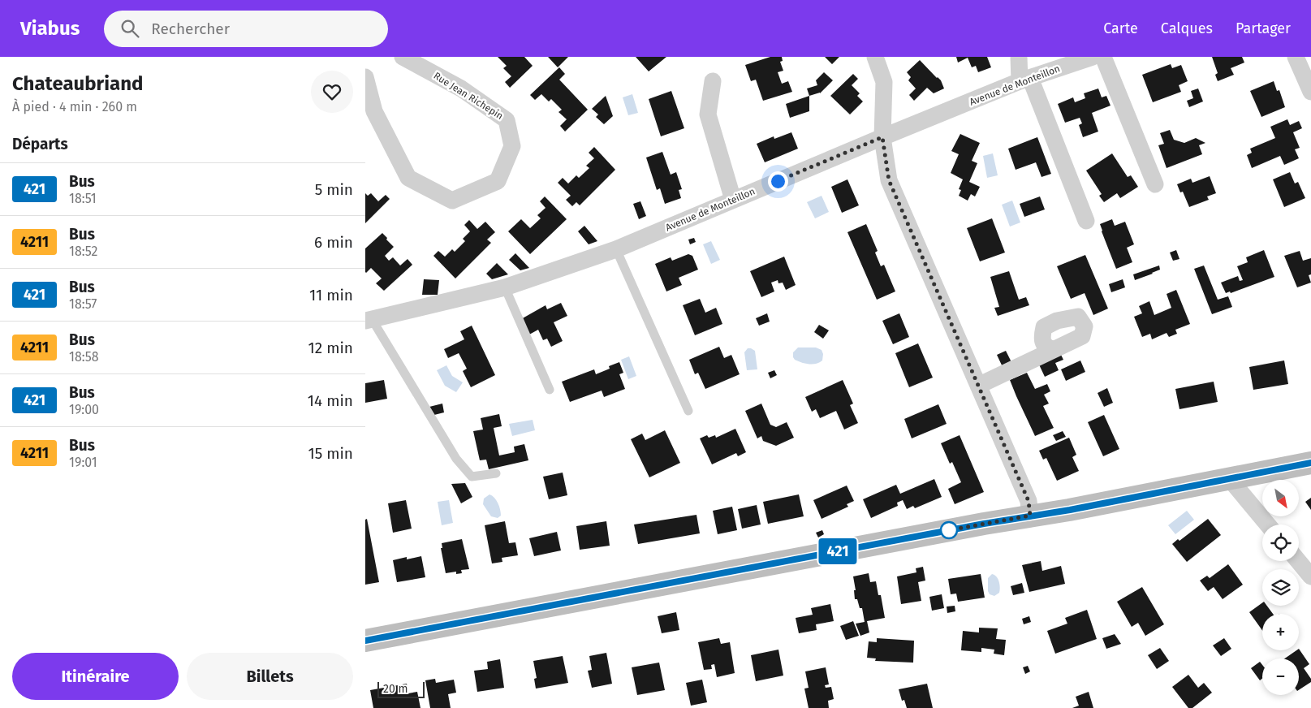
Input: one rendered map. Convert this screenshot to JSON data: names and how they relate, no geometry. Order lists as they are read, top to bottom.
{
  "streets": {
    "street": ["Avenue de Monteillon", "Rue Jean Richepin"]
  },
  "lines": ["bus line 421"],
  "scale_bar": "20 m",
  "north": "bottom right",
  "page": {
    "header": "Viabus",
    "search": "Rechercher",
    "nav": ["Carte", "Calques", "Partager"],
    "heading": [
      ["Chateaubriand", "À pied · 4 min · 260 m"],
      "Départs"
    ],
    "on_map": "421",
    "list": [
      {
        "mark": "421",
        "name": "Bus",
        "note": "18:51",
        "value": "5 min"
      },
      {
        "mark": "4211",
        "name": "Bus",
        "note": "18:52",
        "value": "6 min"
      },
      {
        "mark": "421",
        "name": "Bus",
        "note": "18:57",
        "value": "11 min"
      },
      {
        "mark": "4211",
        "name": "Bus",
        "note": "18:58",
        "value": "12 min"
      },
      {
        "mark": "421",
        "name": "Bus",
        "note": "19:00",
        "value": "14 min"
      },
      {
        "mark": "4211",
        "name": "Bus",
        "note": "19:01",
        "value": "15 min"
      }
    ],
    "map_buttons": ["+", "−"],
    "buttons": ["Itinéraire", "Billets"],
    "scale": "20 m"
  }
}
